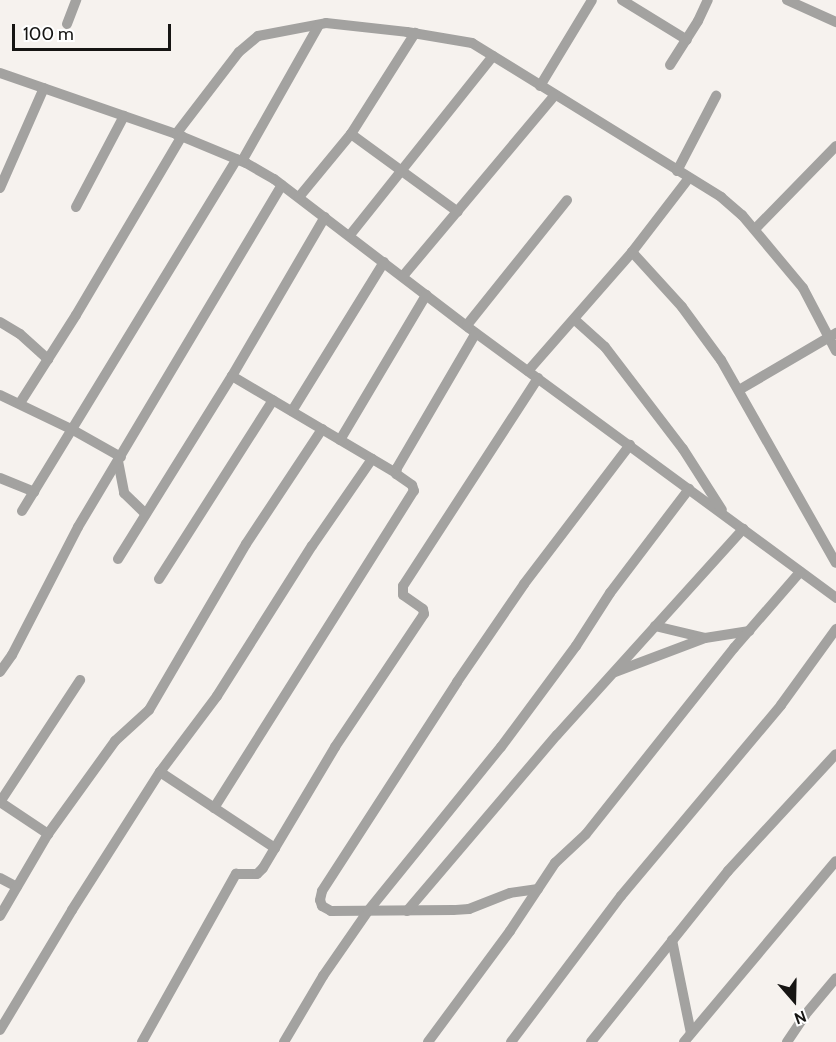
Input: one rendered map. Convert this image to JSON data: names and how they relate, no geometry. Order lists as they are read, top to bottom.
{
  "scale_bar": "100 m",
  "north": "bottom"
}
